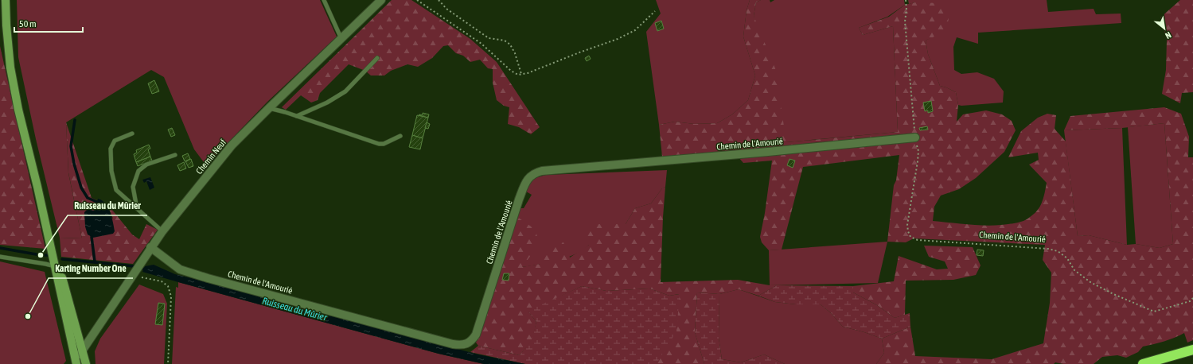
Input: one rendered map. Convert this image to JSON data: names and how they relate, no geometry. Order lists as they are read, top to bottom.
{
  "streets": {
    "street": ["Chemin de l'Amourié", "Chemin Neuf"]
  },
  "crossings": [
    ["Chemin de l'Amourié", "Chemin Neuf"]
  ],
  "water": ["Ruisseau du Mûrier"],
  "places": ["Ruisseau du Mûrier", "Karting Number One"],
  "scale_bar": "50 m",
  "north": "bottom right"
}
